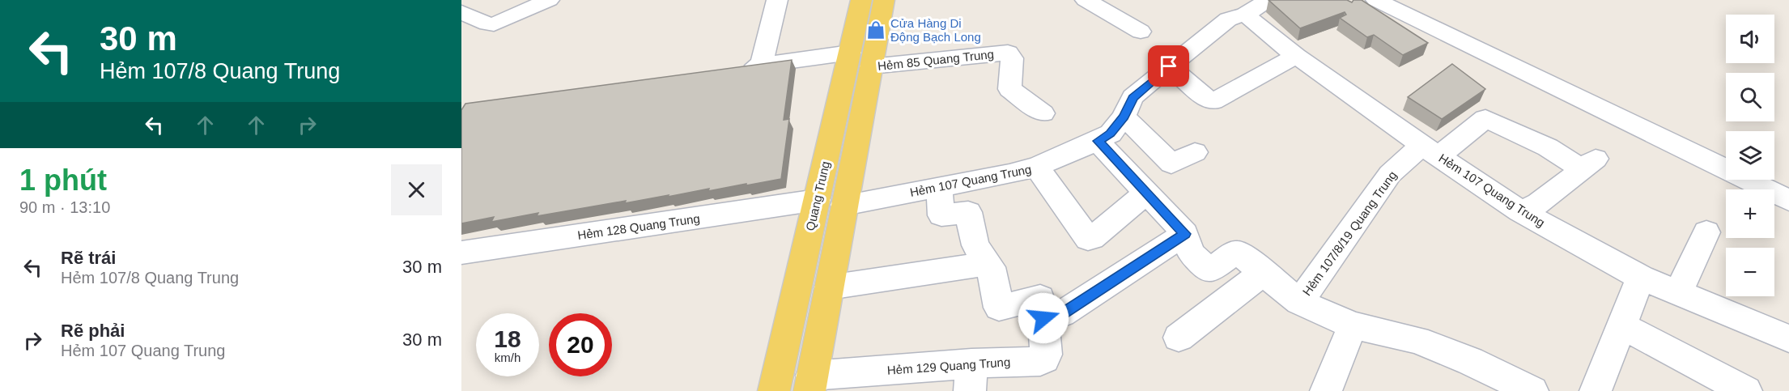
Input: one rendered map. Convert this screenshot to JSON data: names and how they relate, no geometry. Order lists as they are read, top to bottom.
{
  "streets": {
    "main road": ["Quang Trung"],
    "street": [
      "Hẻm 85 Quang Trung",
      "Hẻm 107 Quang Trung",
      "Hẻm 128 Quang Trung",
      "Hẻm 107/8/19 Quang Trung",
      "Hẻm 129 Quang Trung"
    ]
  },
  "crossings": [
    ["Hẻm 85 Quang Trung", "Quang Trung"],
    ["Hẻm 107 Quang Trung", "Quang Trung"],
    ["Hẻm 107 Quang Trung", "Hẻm 107/8/19 Quang Trung"],
    ["Quang Trung", "Hẻm 128 Quang Trung"],
    ["Quang Trung", "Hẻm 129 Quang Trung"]
  ],
  "places": {
    "shop": ["Cửa Hàng Di Động Bạch Long"]
  },
  "page": {
    "turn": ["30 m", "Hẻm 107/8 Quang Trung"],
    "map_buttons": ["+", "−"],
    "heading": ["1 phút", "90 m · 13:10"],
    "list": [
      {
        "name": "Rẽ trái",
        "note": "Hẻm 107/8 Quang Trung",
        "value": "30 m"
      },
      {
        "name": "Rẽ phải",
        "note": "Hẻm 107 Quang Trung",
        "value": "30 m"
      }
    ],
    "speed": "18 km/h",
    "limit": "20"
  }
}
